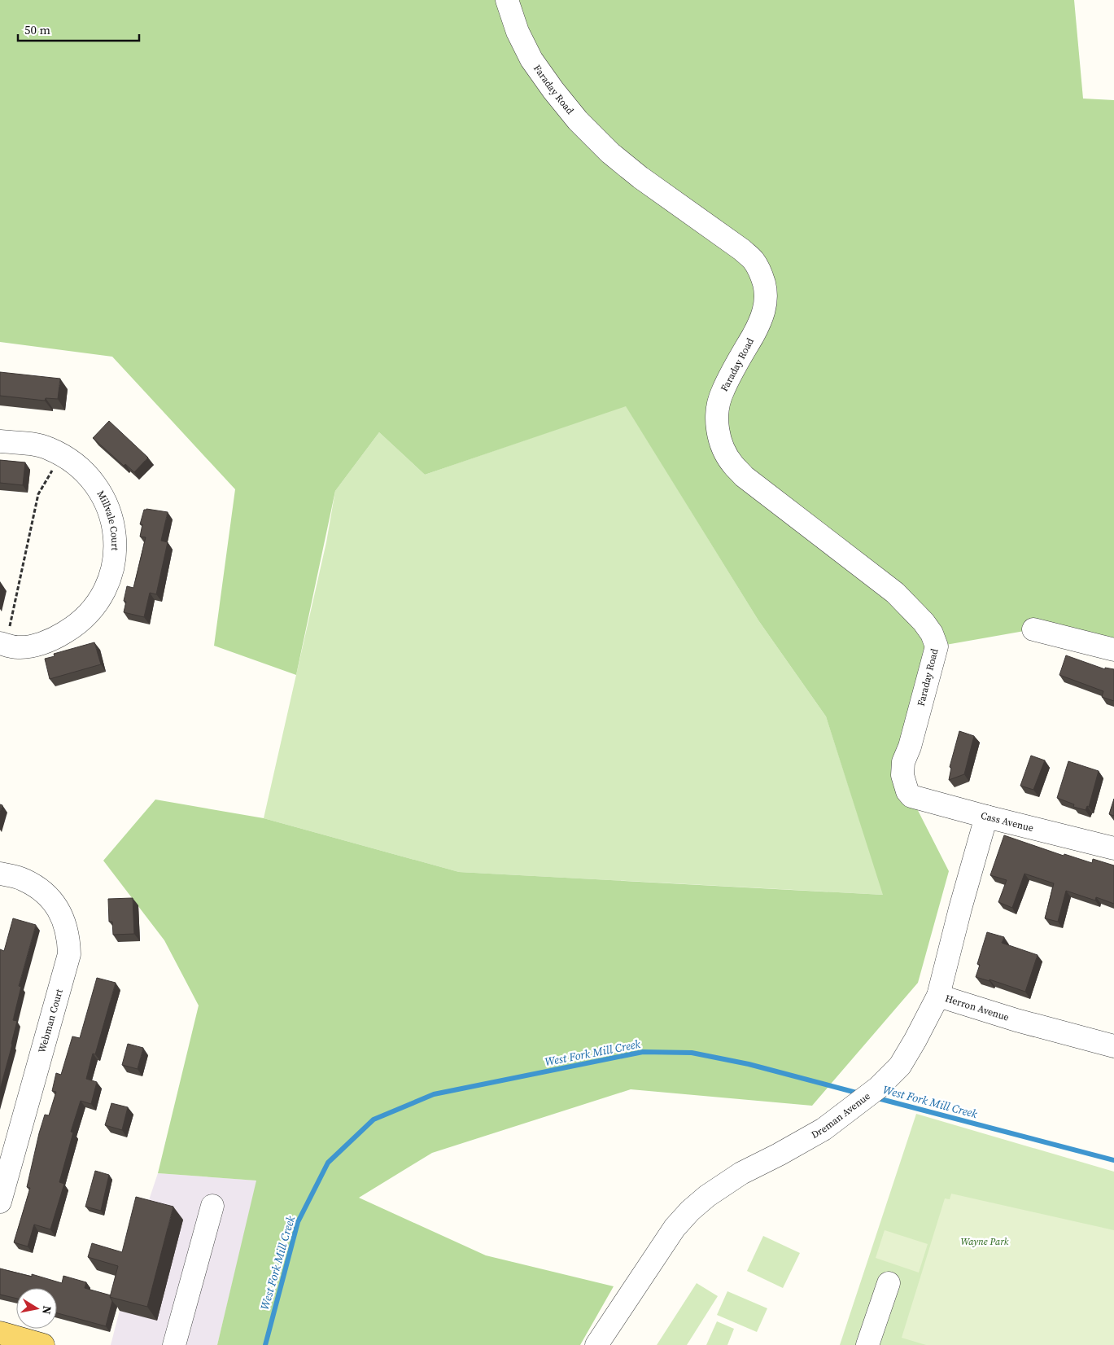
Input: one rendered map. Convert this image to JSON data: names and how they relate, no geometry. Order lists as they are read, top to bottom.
{
  "streets": {
    "street": [
      "Faraday Road",
      "Millvale Court",
      "Cass Avenue",
      "Herron Avenue",
      "Webman Court",
      "Dreman Avenue"
    ]
  },
  "crossings": [
    ["Faraday Road", "Cass Avenue"],
    ["Cass Avenue", "Dreman Avenue"],
    ["Herron Avenue", "Dreman Avenue"]
  ],
  "water": ["West Fork Mill Creek"],
  "parks": ["Wayne Park"],
  "scale_bar": "50 m",
  "north": "right"
}
